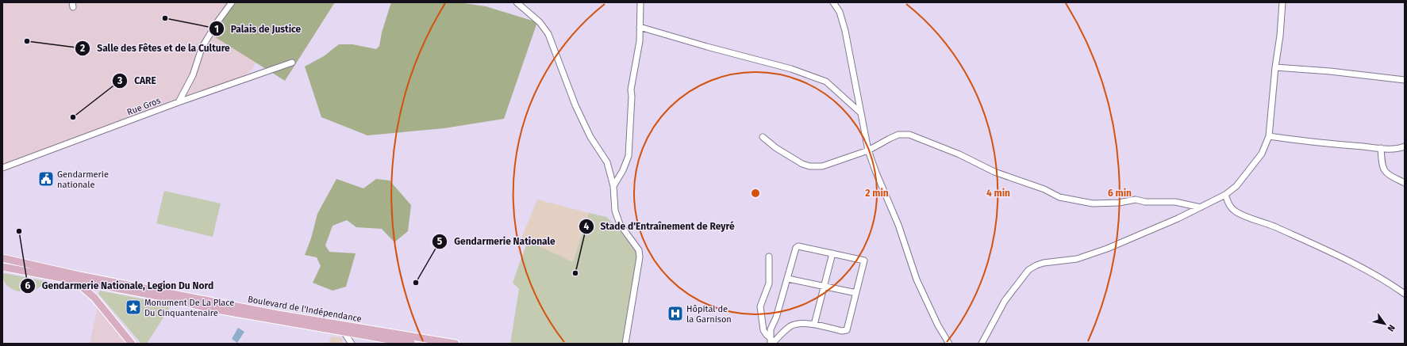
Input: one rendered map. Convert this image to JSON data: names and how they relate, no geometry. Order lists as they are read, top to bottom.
{
  "streets": {
    "main road": ["Boulevard de l'Indépendance"],
    "street": ["Rue Gros"]
  },
  "places": {
    "other": [
      "Palais de Justice",
      "Salle des Fêtes et de la Culture",
      "CARE",
      "Gendarmerie Nationale, Legion Du Nord",
      "Stade d'Entraînement de Reyré",
      "Gendarmerie Nationale"
    ],
    "public building": ["Gendarmerie nationale"],
    "place": ["Monument De La Place Du Cinquantenaire"],
    "hospital": ["Hôpital de la Garnison"]
  },
  "north": "bottom right",
  "rings": ["2 min", "4 min", "6 min"]
}
